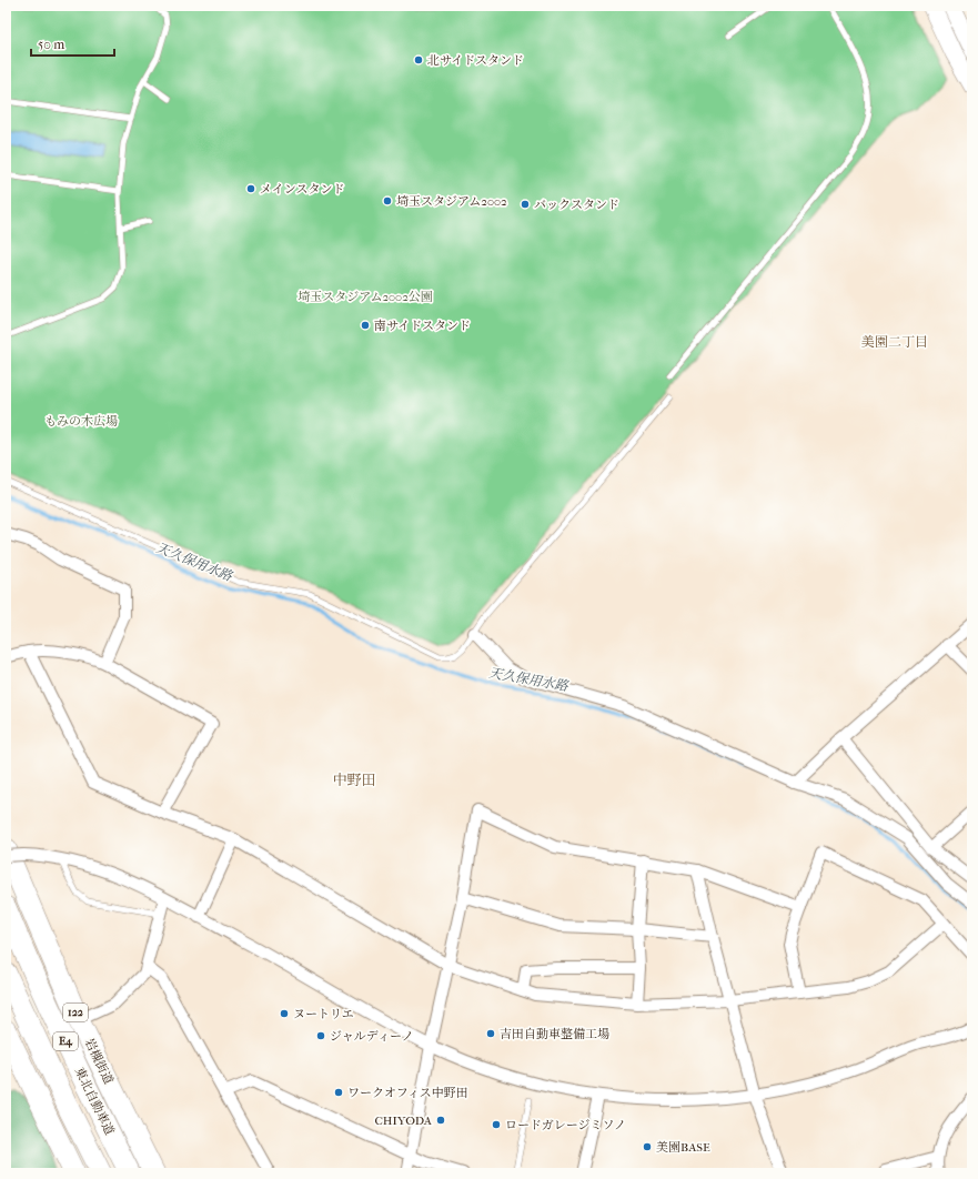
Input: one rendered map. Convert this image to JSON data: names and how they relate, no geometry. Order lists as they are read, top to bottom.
{
  "streets": {
    "highway": [
      "122",
      "E4",
      "岩槻街道",
      "東北自動車道"
    ]
  },
  "districts": ["美園二丁目", "中野田"],
  "water": ["天久保用水路"],
  "parks": ["埼玉スタジアム2002公園", "もみの木広場"],
  "places": [
    "北サイドスタンド",
    "メインスタンド",
    "埼玉スタジアム2002",
    "バックスタンド",
    "南サイドスタンド",
    "ヌートリエ",
    "吉田自動車整備工場",
    "ジャルディーノ",
    "ワークオフィス中野田",
    "CHIYODA",
    "ロードガレージミソノ",
    "美園BASE"
  ],
  "scale_bar": "50 m"
}
